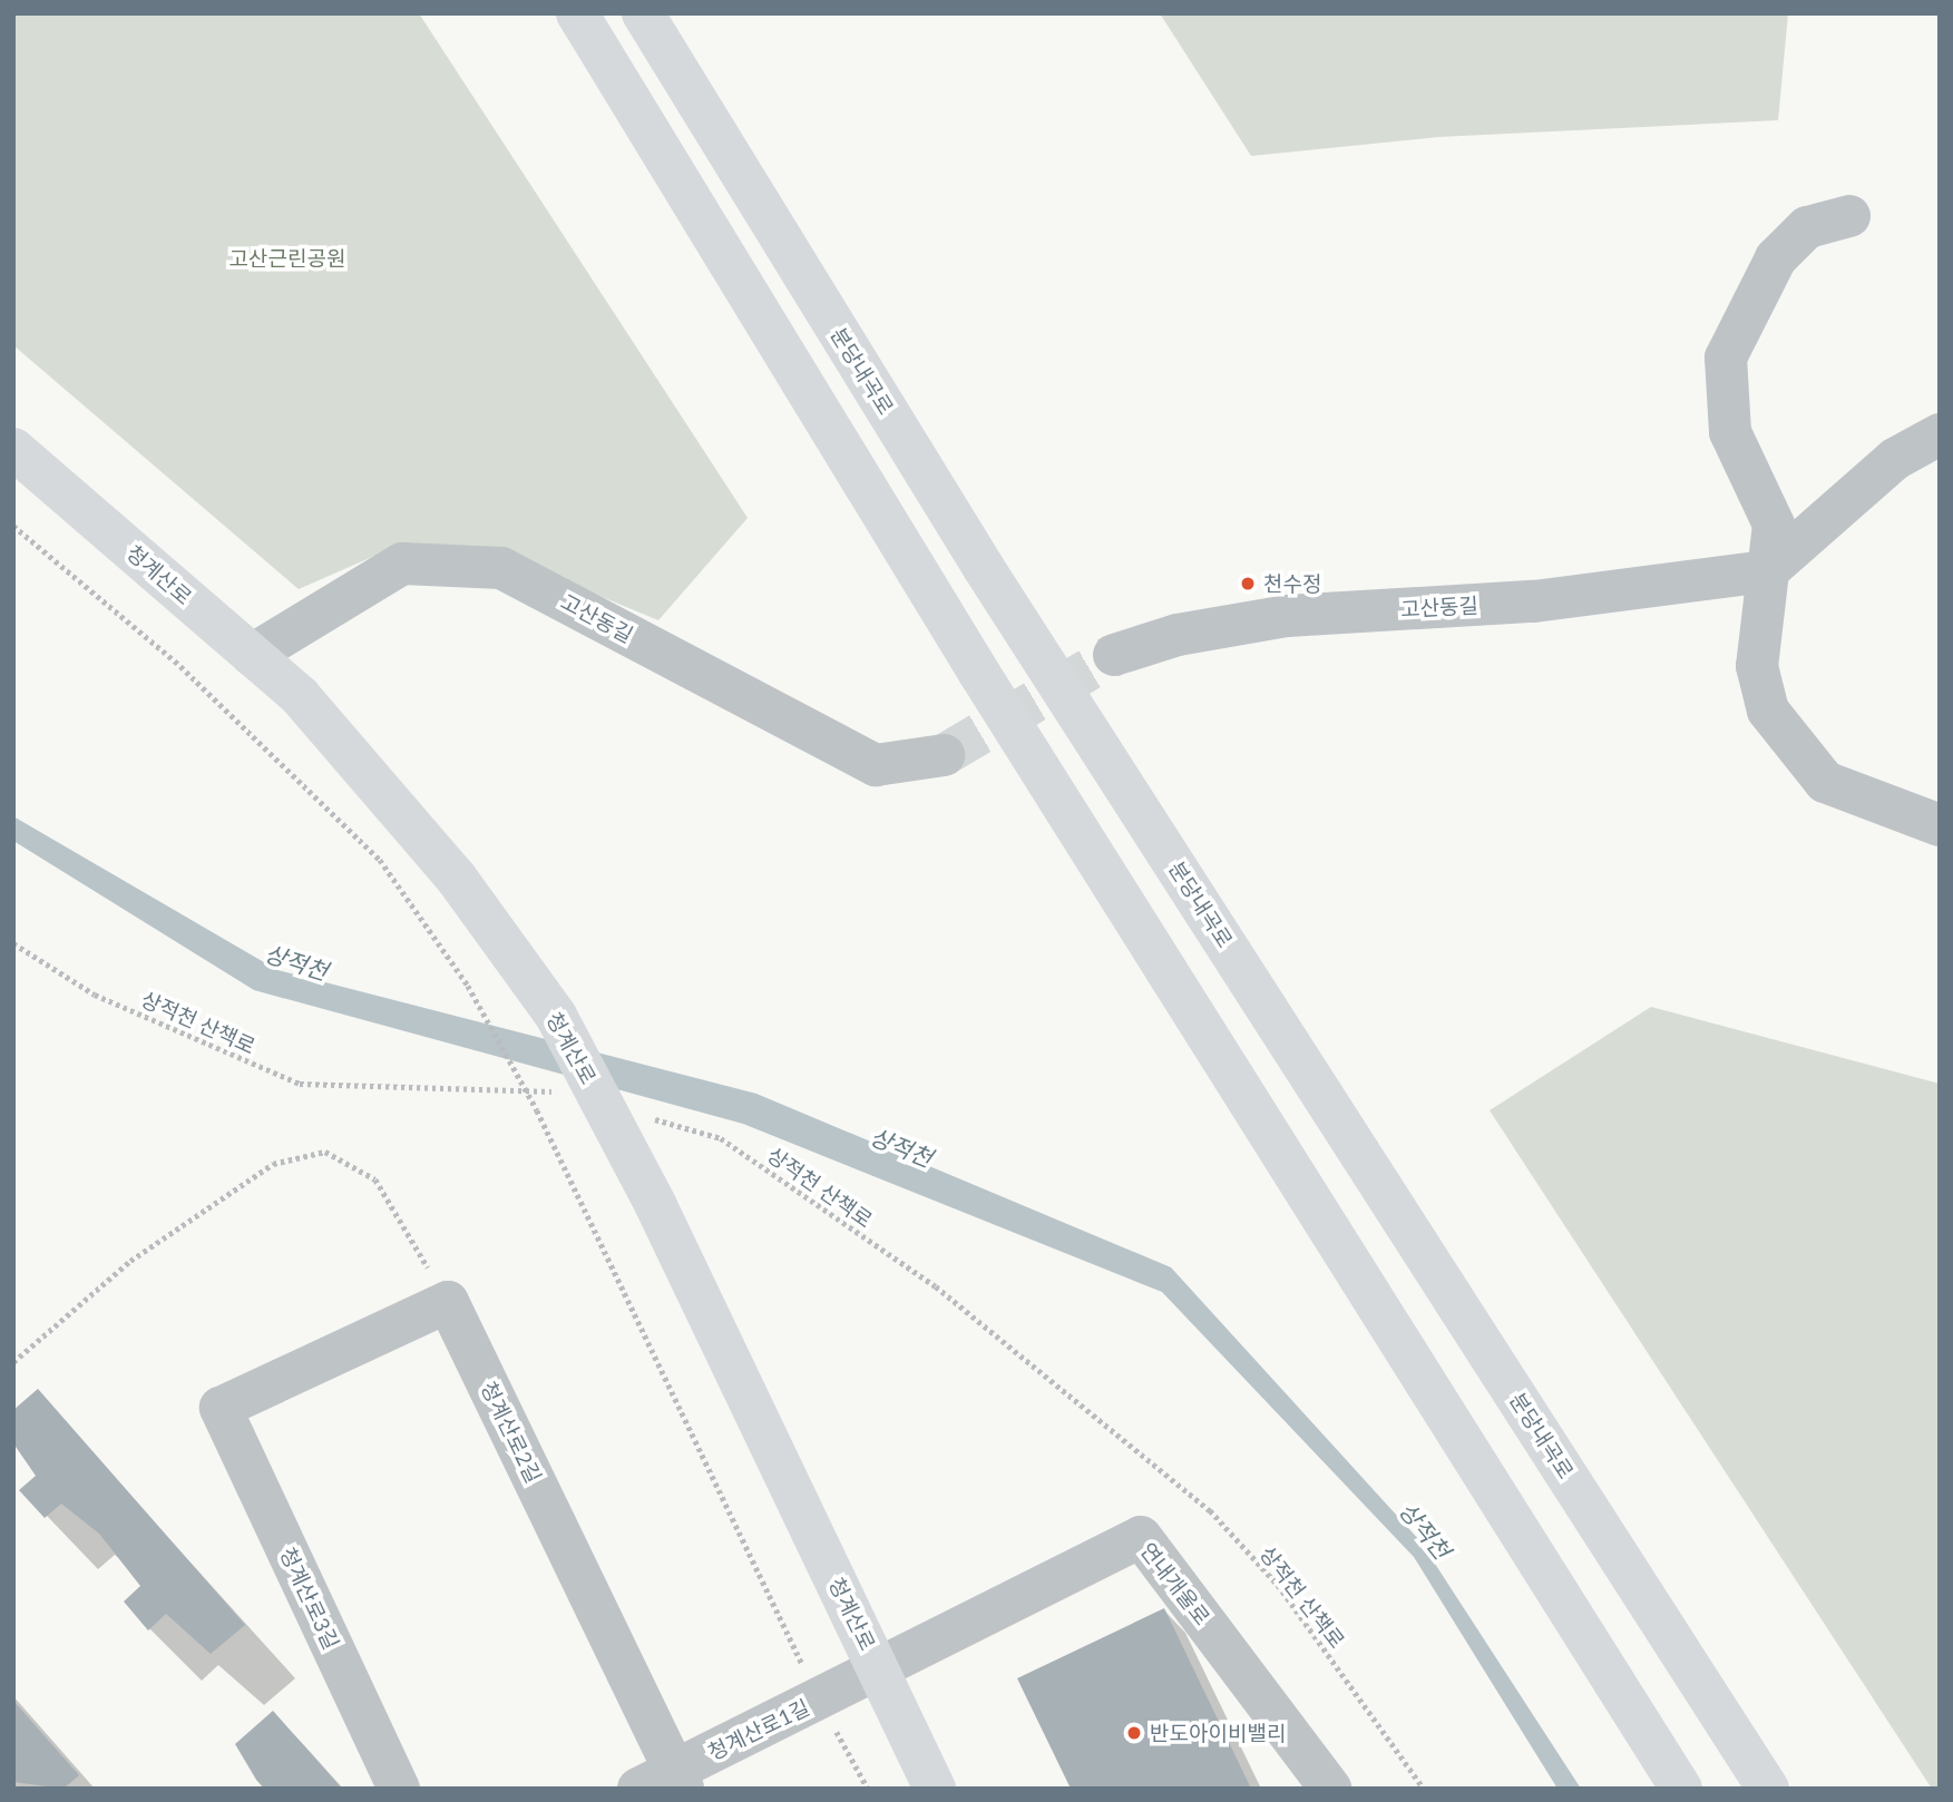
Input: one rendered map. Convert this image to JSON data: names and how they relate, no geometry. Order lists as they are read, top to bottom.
{
  "streets": {
    "main road": ["분당내곡로", "청계산로"],
    "street": [
      "고산동길",
      "청계산로2길",
      "연내개울로",
      "청계산로3길",
      "청계산로1길"
    ],
    "path": ["상적천 산책로"]
  },
  "crossings": [
    ["청계산로", "고산동길"],
    ["청계산로", "연내개울로"],
    ["청계산로", "청계산로1길"],
    ["청계산로2길", "청계산로3길"],
    ["청계산로2길", "청계산로1길"],
    ["연내개울로", "청계산로1길"]
  ],
  "water": ["상적천"],
  "parks": ["고산근린공원"],
  "places": ["천수정", "반도아이비밸리"]
}
